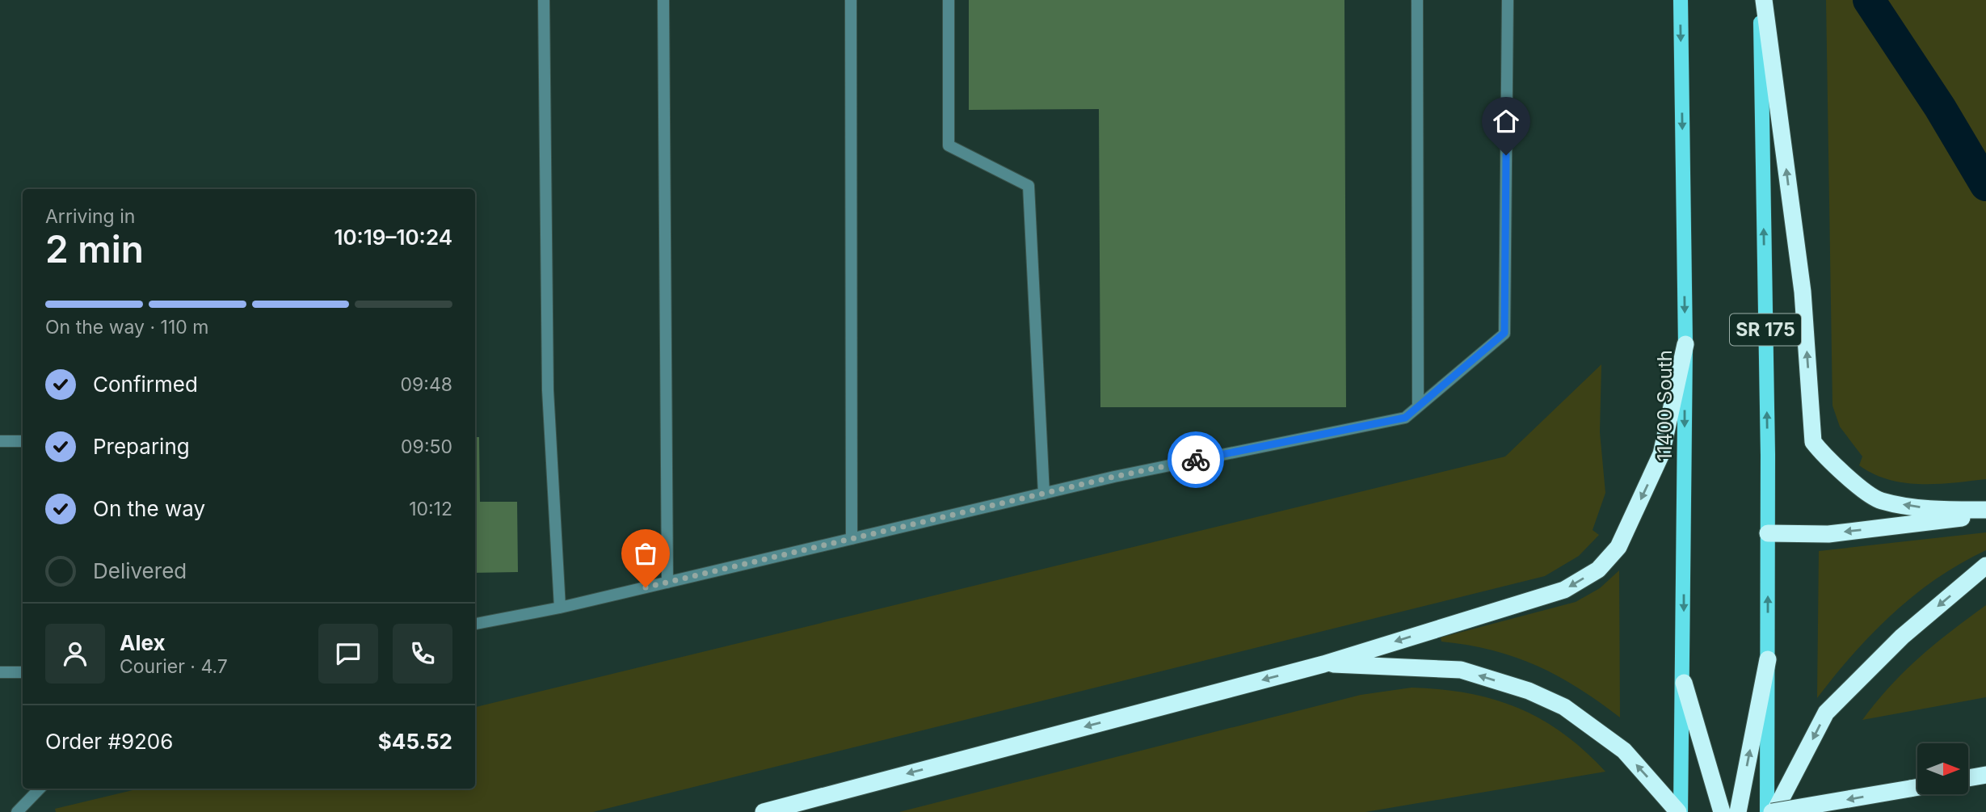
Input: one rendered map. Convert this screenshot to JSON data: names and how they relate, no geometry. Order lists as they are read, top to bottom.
{
  "streets": {
    "main road": ["SR 175", "11400 South"]
  },
  "north": "right",
  "page": {
    "heading": ["2 min", "Arriving in", "10:19–10:24"],
    "panel": [
      "Alex",
      "Courier · 4.7",
      "Order #9206",
      "$45.52"
    ],
    "bar": "On the way · 110 m",
    "list": [
      ["Confirmed", "09:48"],
      ["Preparing", "09:50"],
      ["On the way", "10:12"],
      "Delivered"
    ]
  }
}
